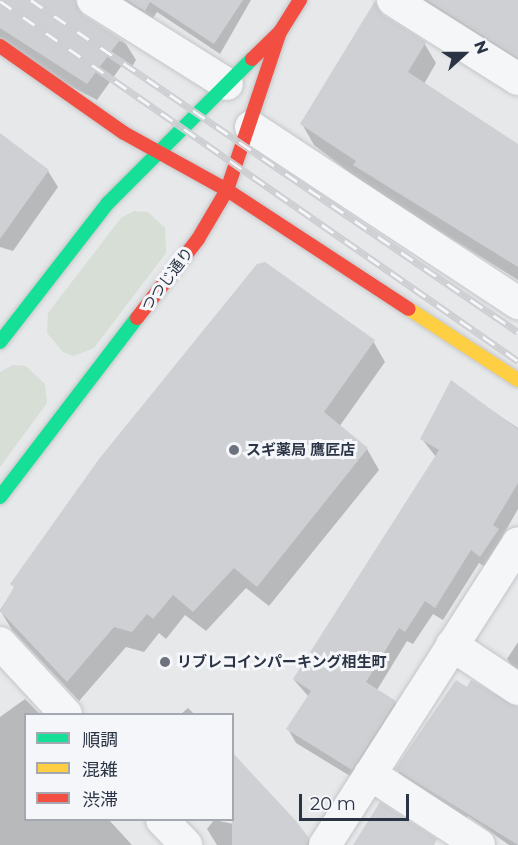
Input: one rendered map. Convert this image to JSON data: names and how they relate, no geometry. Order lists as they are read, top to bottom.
{
  "streets": {
    "main road": ["つつじ通り"]
  },
  "places": ["スギ薬局 鷹匠店", "リブレコインパーキング相生町"],
  "legend": ["順調", "混雑", "渋滞"],
  "scale_bar": "20 m",
  "north": "right"
}
